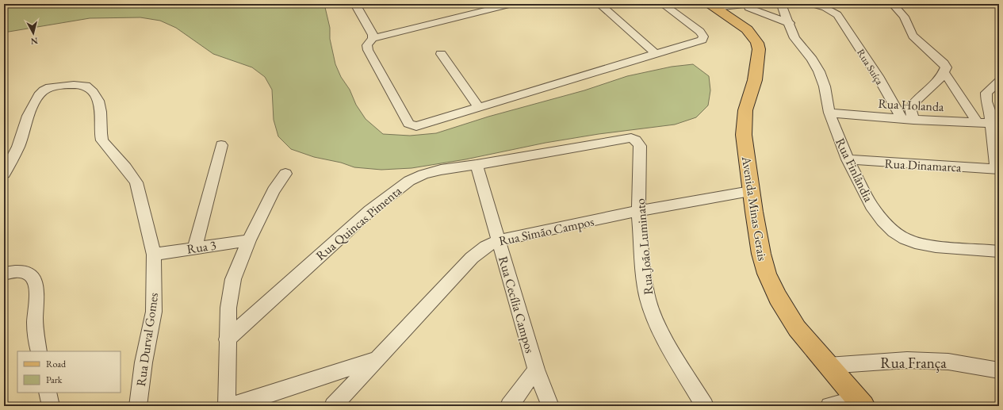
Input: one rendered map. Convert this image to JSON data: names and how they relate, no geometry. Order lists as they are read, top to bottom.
{
  "streets": {
    "main road": ["Avenida Minas Gerais"],
    "street": [
      "Rua Suíça",
      "Rua Holanda",
      "Rua Dinamarca",
      "Rua Finlândia",
      "Rua Quincas Pimenta",
      "Rua Simão Campos",
      "Rua 3",
      "Rua João Luminato",
      "Rua Cecília Campos",
      "Rua Durval Gomes",
      "Rua França"
    ]
  },
  "crossings": [
    ["Rua Suíça", "Rua Holanda"],
    ["Rua Holanda", "Rua Finlândia"],
    ["Rua Dinamarca", "Rua Finlândia"],
    ["Avenida Minas Gerais", "Rua Simão Campos"],
    ["Avenida Minas Gerais", "Rua França"],
    ["Rua Quincas Pimenta", "Rua João Luminato"],
    ["Rua Quincas Pimenta", "Rua Cecília Campos"],
    ["Rua Simão Campos", "Rua João Luminato"],
    ["Rua Simão Campos", "Rua Cecília Campos"],
    ["Rua 3", "Rua Durval Gomes"]
  ],
  "legend": ["Road", "Park"],
  "north": "bottom"
}
